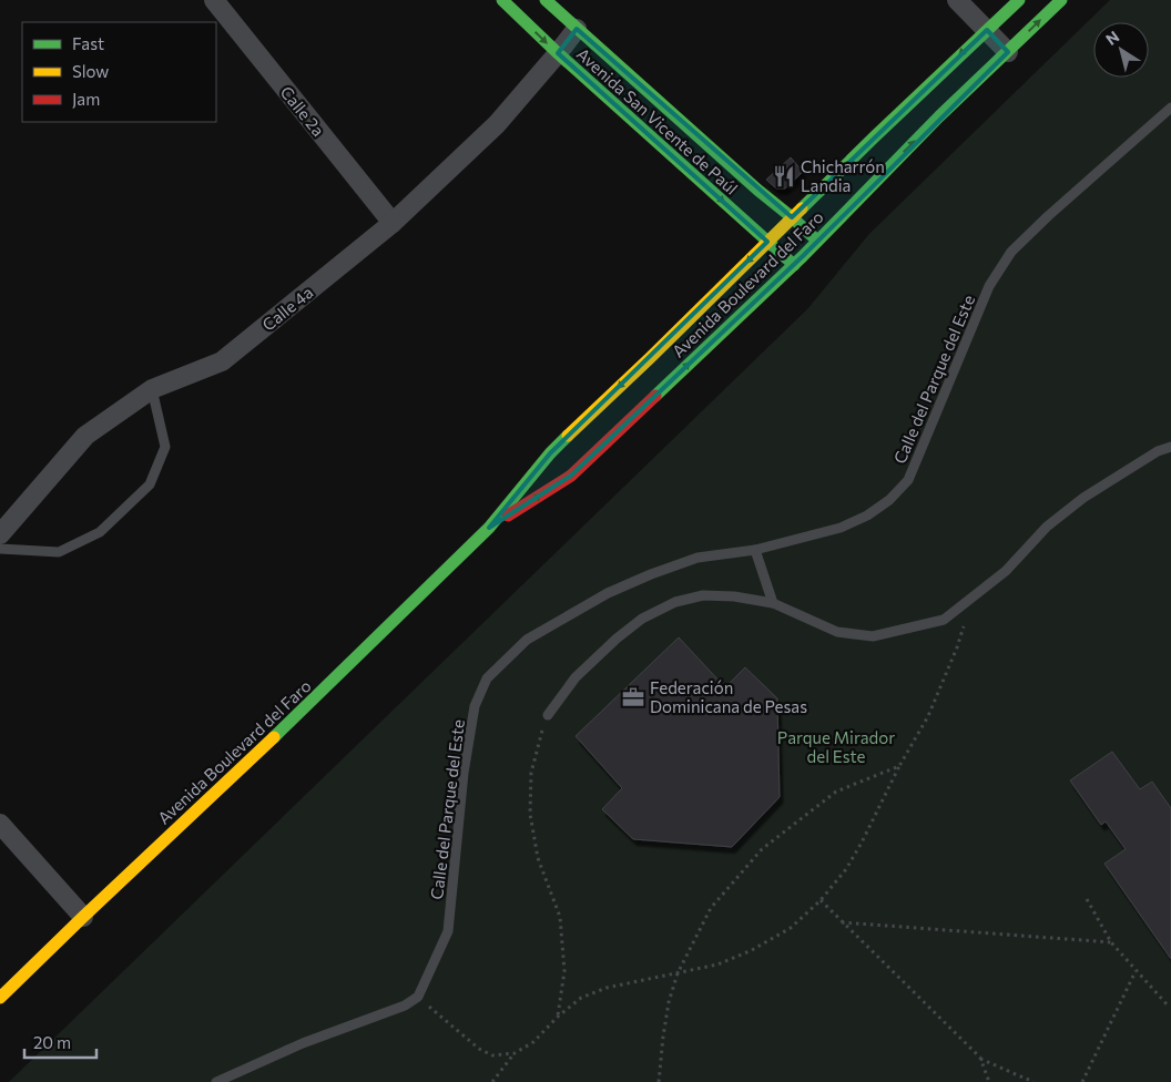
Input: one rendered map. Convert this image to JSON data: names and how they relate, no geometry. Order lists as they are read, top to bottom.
{
  "streets": {
    "street": [
      "Calle 2a",
      "Avenida San Vicente de Paúl",
      "Avenida Boulevard del Faro",
      "Calle 4a"
    ],
    "lane": ["Calle del Parque del Este"]
  },
  "crossings": [
    ["Calle 2a", "Calle 4a"],
    ["Avenida San Vicente de Paúl", "Avenida Boulevard del Faro"],
    ["Avenida San Vicente de Paúl", "Calle 4a"]
  ],
  "parks": ["Parque Mirador del Este"],
  "places": {
    "restaurant": ["Chicharrón Landia"],
    "office": ["Federación Dominicana de Pesas"]
  },
  "legend": ["Fast", "Slow", "Jam"],
  "scale_bar": "20 m",
  "north": "top left"
}
